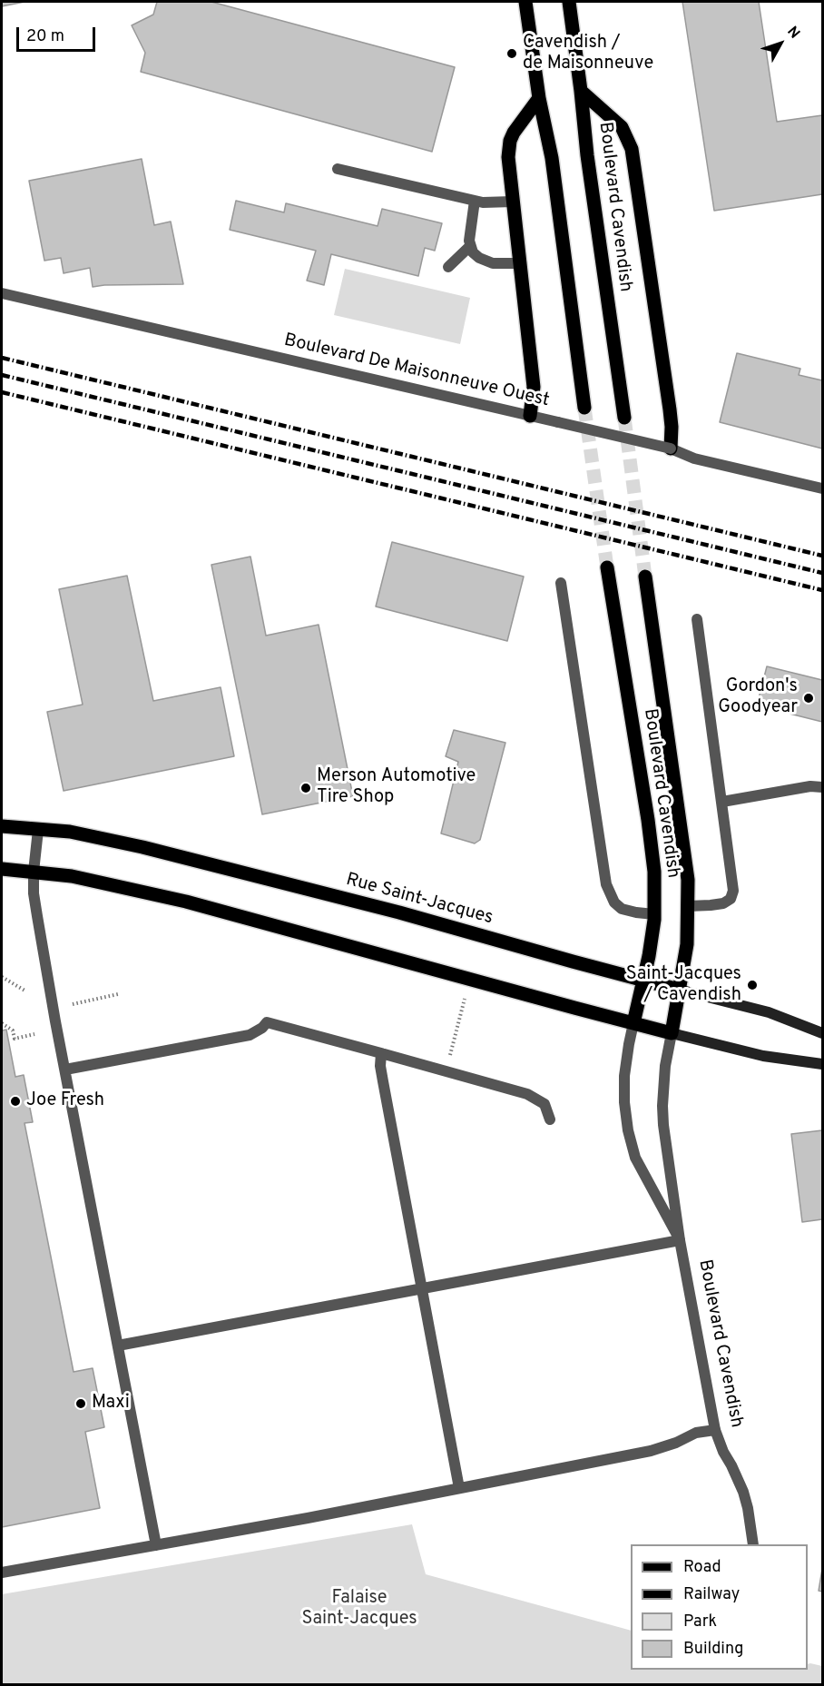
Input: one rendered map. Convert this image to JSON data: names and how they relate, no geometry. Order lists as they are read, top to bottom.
{
  "streets": {
    "main road": ["Boulevard Cavendish", "Rue Saint-Jacques"],
    "street": ["Boulevard De Maisonneuve Ouest"]
  },
  "crossings": [
    ["Boulevard Cavendish", "Rue Saint-Jacques"]
  ],
  "parks": ["Falaise Saint-Jacques"],
  "places": [
    "Cavendish / de Maisonneuve",
    "Gordon's Goodyear",
    "Merson Automotive Tire Shop",
    "Saint-Jacques / Cavendish",
    "Joe Fresh",
    "Maxi"
  ],
  "legend": [
    "Road",
    "Railway",
    "Park",
    "Building"
  ],
  "scale_bar": "20 m",
  "north": "top right"
}
